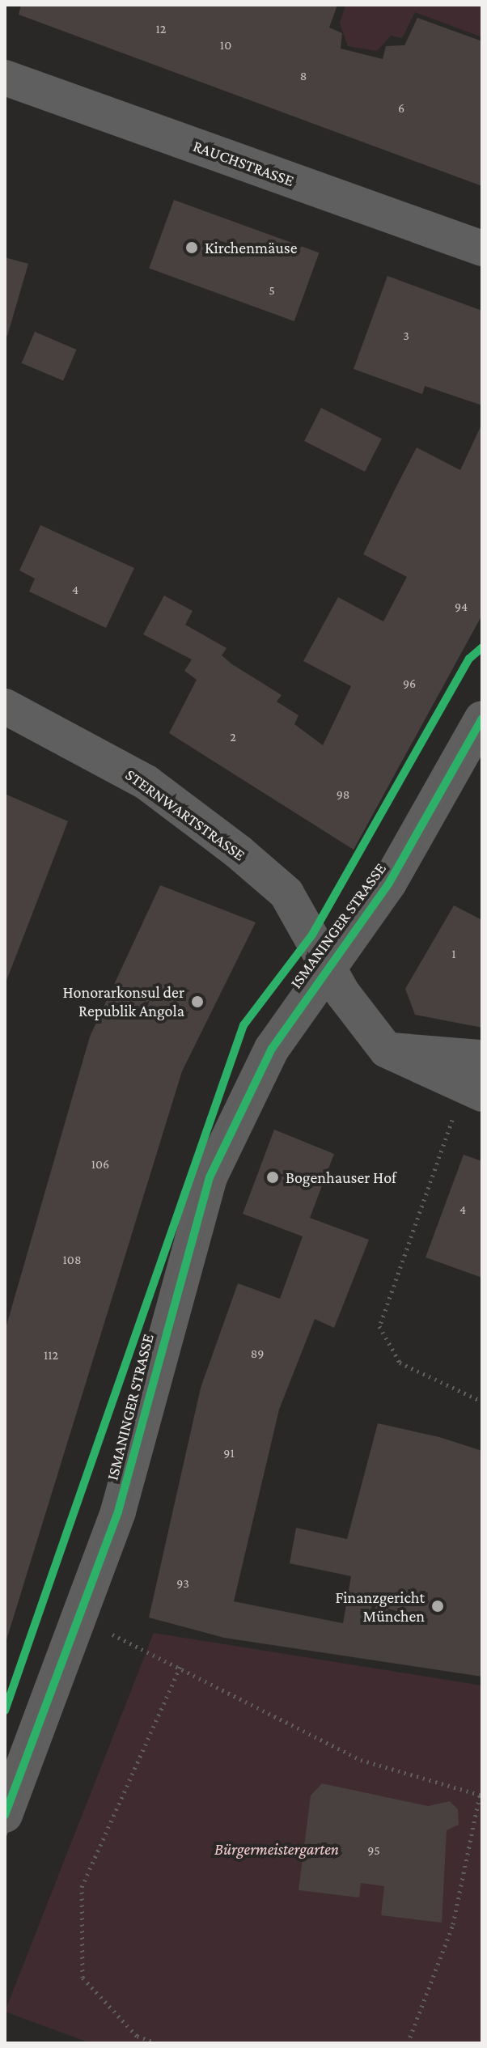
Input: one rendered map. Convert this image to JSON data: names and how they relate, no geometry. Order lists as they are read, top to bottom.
{
  "streets": {
    "street": ["RAUCHSTRASSE", "STERNWARTSTRASSE", "ISMANINGER STRASSE"]
  },
  "crossings": [
    ["STERNWARTSTRASSE", "ISMANINGER STRASSE"]
  ],
  "parks": ["Bürgermeistergarten"],
  "places": [
    "Kirchenmäuse",
    "Honorarkonsul der Republik Angola",
    "Bogenhauser Hof",
    "Finanzgericht München"
  ],
  "house_numbers": [
    "12",
    "10",
    "8",
    "6",
    "5",
    "3",
    "4",
    "94",
    "96",
    "2",
    "98",
    "1",
    "106",
    "4",
    "108",
    "89",
    "112",
    "91",
    "93",
    "95"
  ]
}
